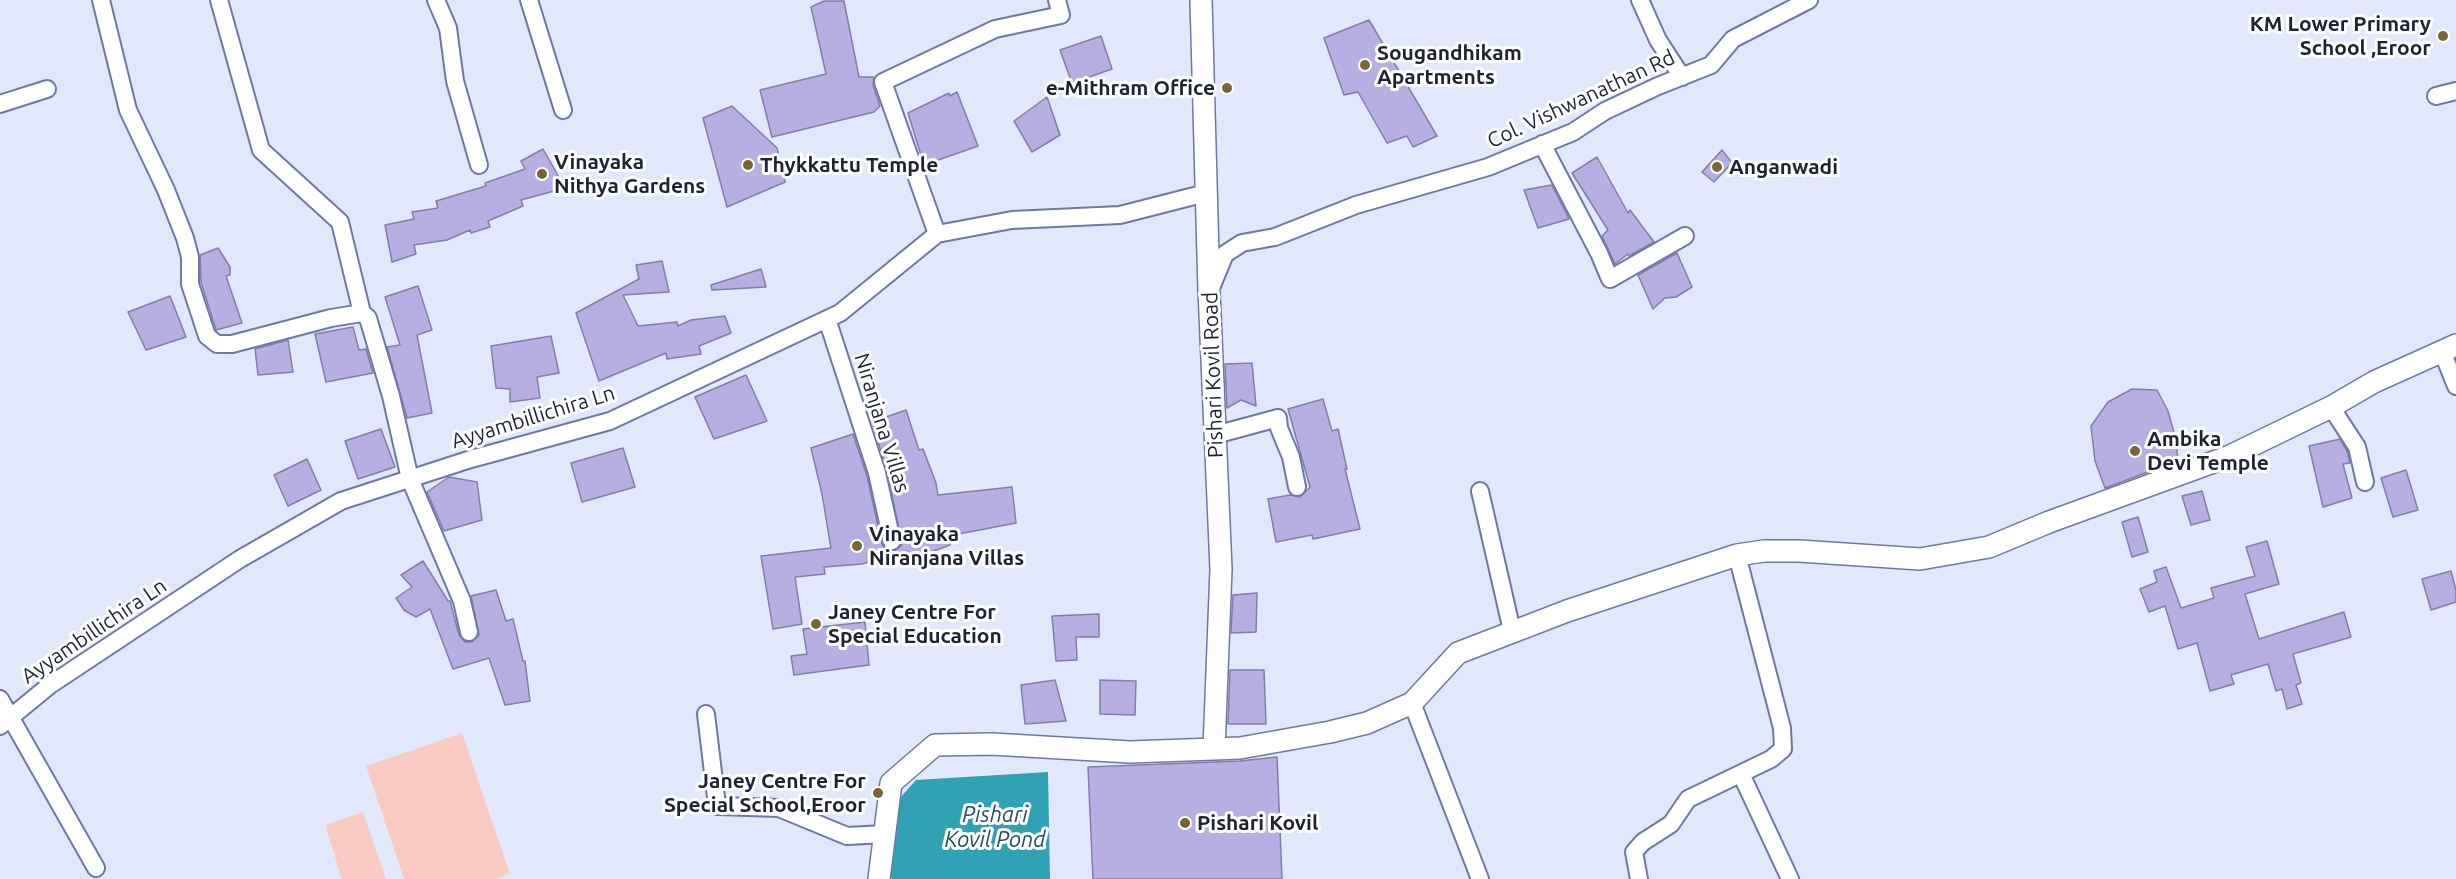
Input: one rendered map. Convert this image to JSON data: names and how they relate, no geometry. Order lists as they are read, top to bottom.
{
  "streets": {
    "street": [
      "Col. Vishwanathan Rd",
      "Pishari Kovil Road",
      "Ayyambillichira Ln",
      "Niranjana Villas"
    ]
  },
  "crossings": [
    ["Col. Vishwanathan Rd", "Pishari Kovil Road"],
    ["Pishari Kovil Road", "Ayyambillichira Ln"],
    ["Ayyambillichira Ln", "Niranjana Villas"]
  ],
  "water": ["Pishari Kovil Pond"],
  "places": [
    "KM Lower Primary School ,Eroor",
    "Sougandhikam Apartments",
    "e-Mithram Office",
    "Thykkattu Temple",
    "Anganwadi",
    "Vinayaka Nithya Gardens",
    "Ambika Devi Temple",
    "Vinayaka Niranjana Villas",
    "Janey Centre For Special Education",
    "Janey Centre For Special School,Eroor",
    "Pishari Kovil"
  ]
}
